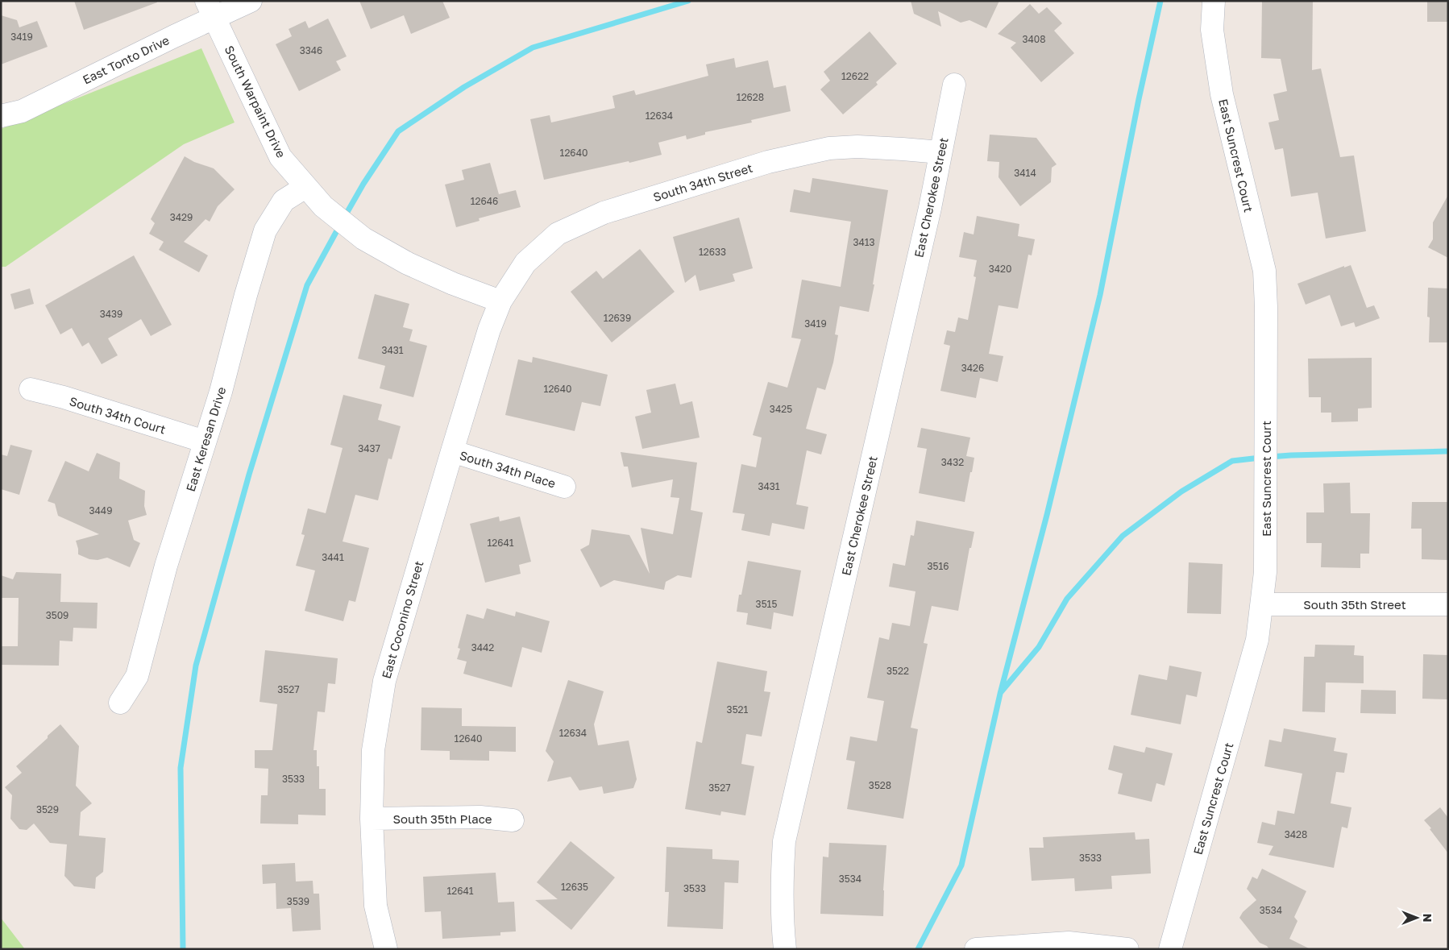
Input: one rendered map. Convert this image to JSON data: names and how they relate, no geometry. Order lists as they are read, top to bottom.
{
  "streets": {
    "street": [
      "East Tonto Drive",
      "South Warpaint Drive",
      "East Suncrest Court",
      "South 34th Street",
      "East Cherokee Street",
      "South 34th Court",
      "East Keresan Drive",
      "South 34th Place",
      "South 35th Street",
      "East Coconino Street",
      "South 35th Place"
    ]
  },
  "crossings": [
    ["East Tonto Drive", "South Warpaint Drive"],
    ["South Warpaint Drive", "South 34th Street"],
    ["South Warpaint Drive", "East Keresan Drive"],
    ["South Warpaint Drive", "East Coconino Street"],
    ["East Suncrest Court", "South 35th Street"],
    ["South 34th Street", "East Cherokee Street"],
    ["South 34th Street", "East Coconino Street"],
    ["South 34th Court", "East Keresan Drive"],
    ["South 34th Place", "East Coconino Street"],
    ["East Coconino Street", "South 35th Place"]
  ],
  "house_numbers": [
    "3419",
    "3408",
    "3346",
    "12622",
    "12628",
    "12634",
    "12640",
    "3414",
    "12646",
    "3429",
    "3413",
    "12633",
    "3420",
    "3439",
    "12639",
    "3419",
    "3431",
    "3426",
    "12640",
    "3425",
    "3437",
    "3432",
    "3431",
    "3449",
    "12641",
    "3441",
    "3516",
    "3515",
    "3509",
    "3442",
    "3522",
    "3527",
    "3521",
    "12634",
    "12640",
    "3533",
    "3528",
    "3527",
    "3529",
    "3428",
    "3533",
    "3534",
    "12635",
    "3533",
    "12641",
    "3539",
    "3534"
  ],
  "north": "right"
}
